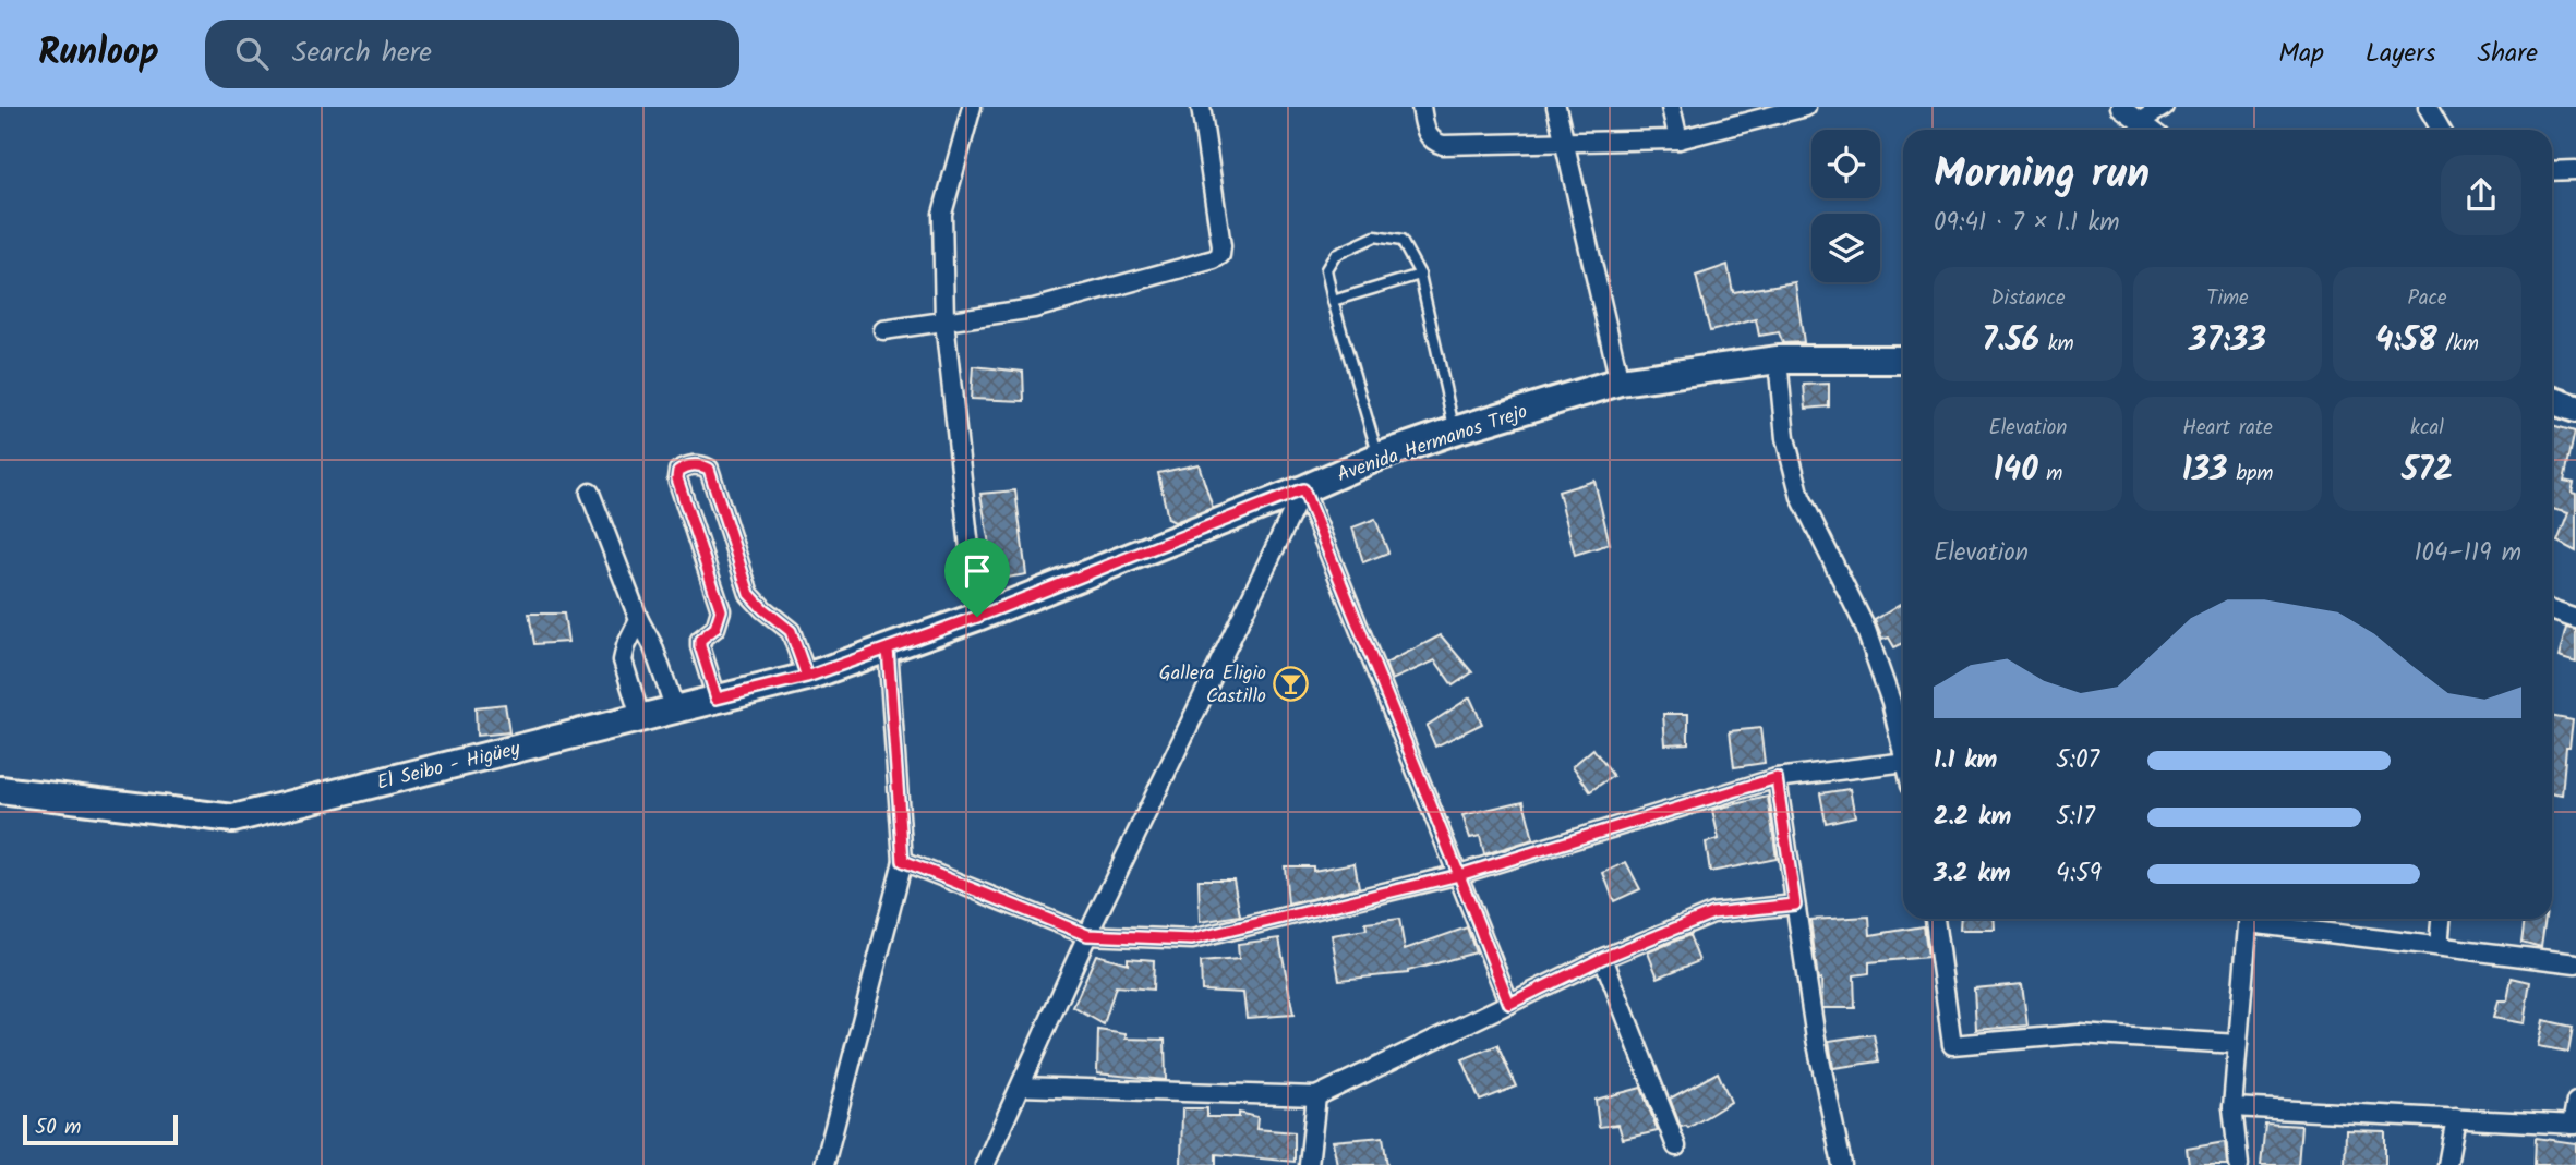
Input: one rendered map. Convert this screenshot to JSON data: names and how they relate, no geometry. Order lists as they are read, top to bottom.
{
  "streets": {
    "main road": ["Avenida Hermanos Trejo", "El Seibo - Higüey"]
  },
  "crossings": [
    ["Avenida Hermanos Trejo", "El Seibo - Higüey"]
  ],
  "places": {
    "bar": ["Gallera Eligio Castillo"]
  },
  "scale_bar": "50 m",
  "page": {
    "header": "Runloop",
    "search": "Search here",
    "nav": ["Map", "Layers", "Share"],
    "heading": ["Morning run", "09:41 · 7 × 1.1 km"],
    "stats": [
      ["Distance", "7.56 km"],
      ["Time", "37:33"],
      ["Pace", "4:58 /km"],
      ["Elevation", "140 m"],
      ["Heart rate", "133 bpm"],
      ["kcal", "572"]
    ],
    "chart": ["Elevation", "104–119 m"],
    "list": [
      {
        "name": "1.1 km",
        "note": "5:07"
      },
      {
        "name": "2.2 km",
        "note": "5:17"
      },
      {
        "name": "3.2 km",
        "note": "4:59"
      }
    ],
    "scale": "50 m"
  }
}
